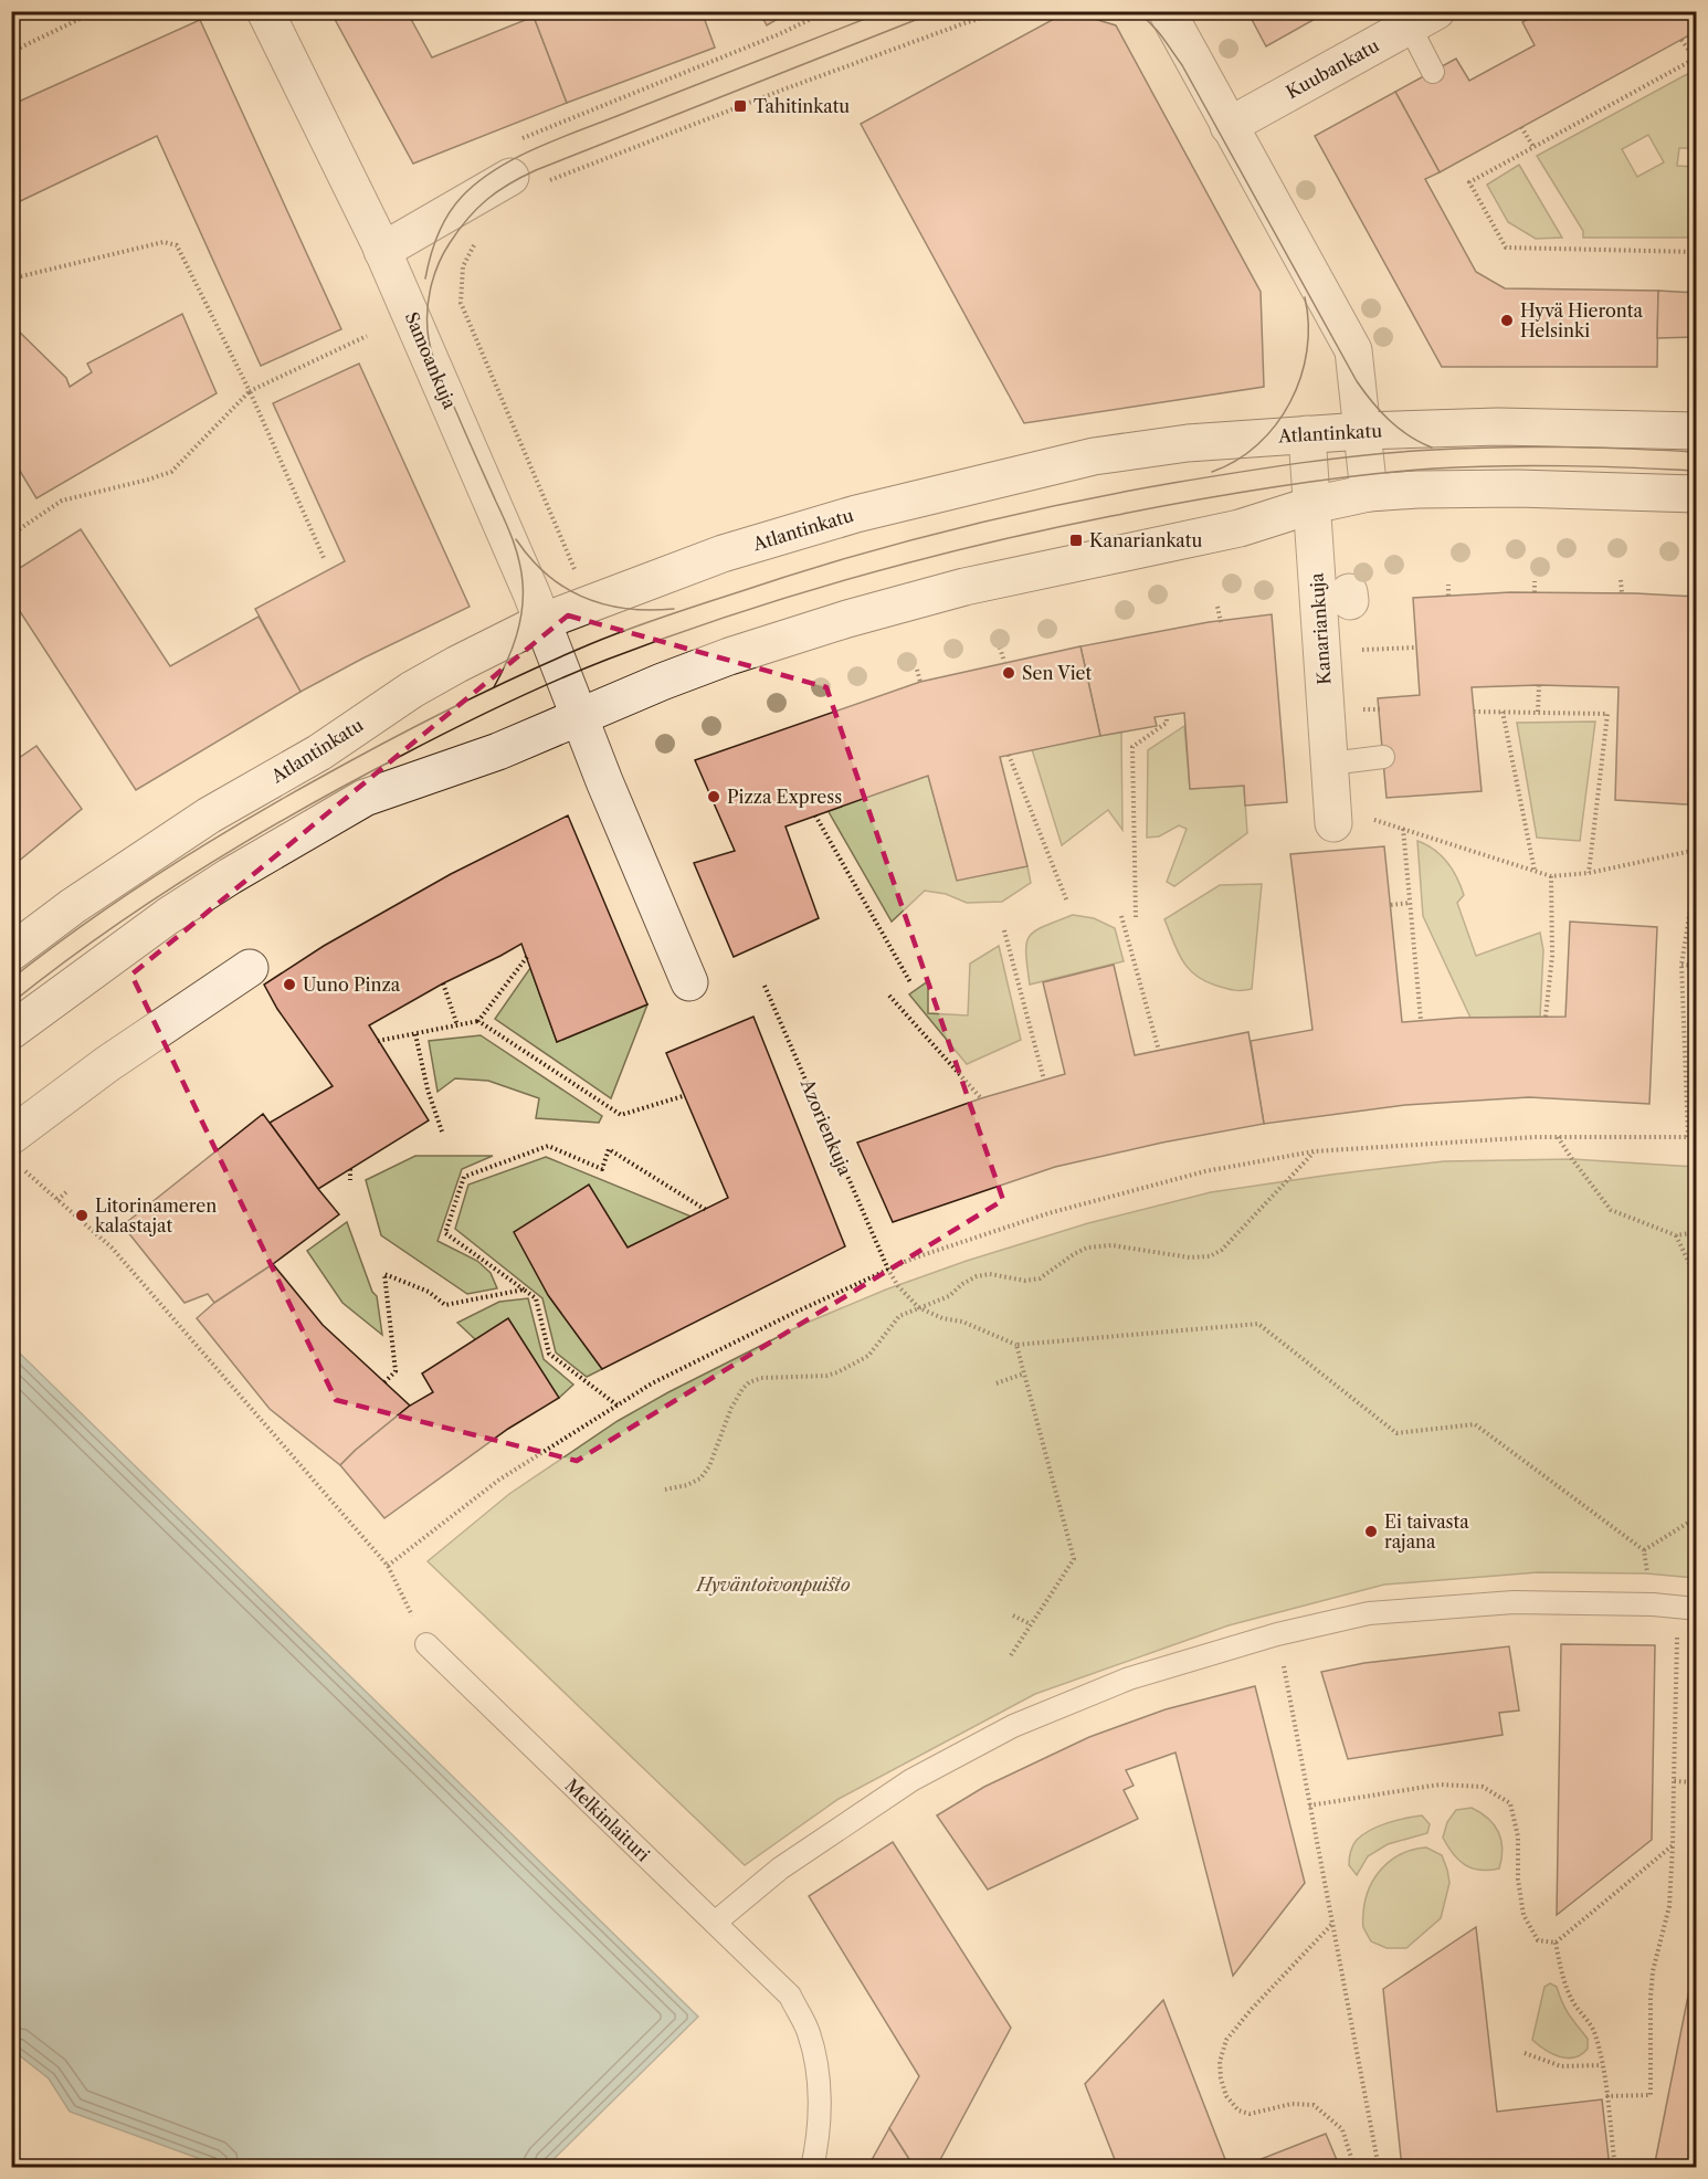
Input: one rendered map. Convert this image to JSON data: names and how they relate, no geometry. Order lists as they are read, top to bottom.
{
  "streets": {
    "street": [
      "Kuubankatu",
      "Samoankuja",
      "Atlantinkatu",
      "Kanariankuja"
    ],
    "lane": ["Melkinlaituri"],
    "path": ["Azorienkuja"]
  },
  "crossings": [
    ["Samoankuja", "Atlantinkatu"],
    ["Atlantinkatu", "Kanariankuja"]
  ],
  "parks": ["Hyväntoivonpuisto"],
  "places": {
    "transit": ["Tahitinkatu", "Kanariankatu"],
    "other": [
      "Hyvä Hieronta Helsinki",
      "Sen Viet",
      "Pizza Express",
      "Uuno Pinza",
      "Litorinameren kalastajat",
      "Ei taivasta rajana"
    ]
  }
}
